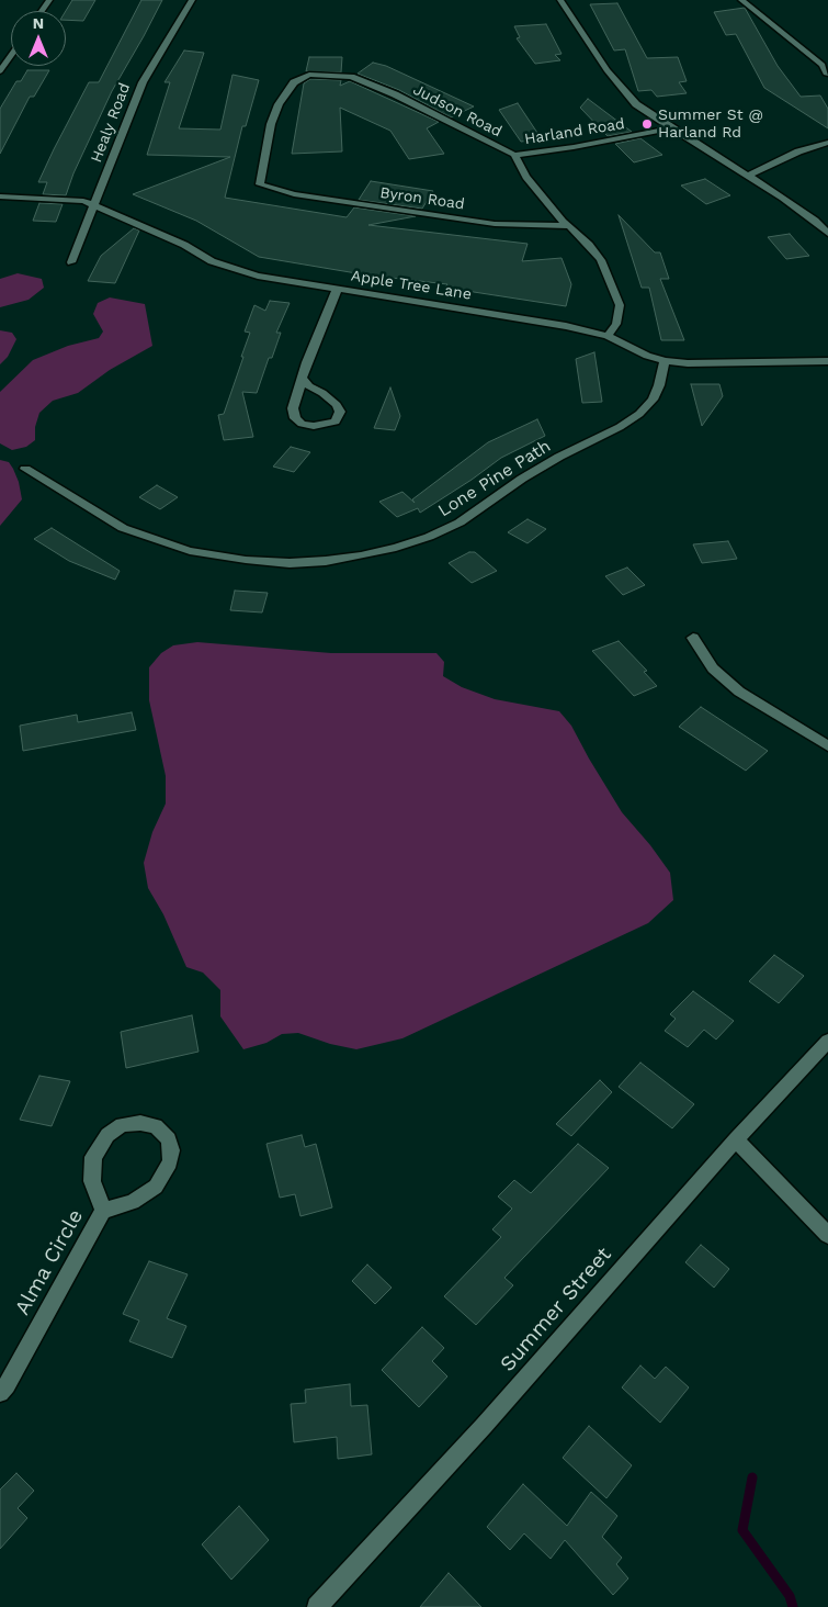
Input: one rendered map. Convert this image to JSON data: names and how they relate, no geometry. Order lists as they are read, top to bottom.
{
  "streets": {
    "street": [
      "Judson Road",
      "Healy Road",
      "Harland Road",
      "Byron Road",
      "Apple Tree Lane",
      "Lone Pine Path",
      "Alma Circle",
      "Summer Street"
    ]
  },
  "crossings": [
    ["Judson Road", "Harland Road"],
    ["Judson Road", "Byron Road"],
    ["Judson Road", "Apple Tree Lane"],
    ["Healy Road", "Apple Tree Lane"],
    ["Apple Tree Lane", "Lone Pine Path"]
  ],
  "places": ["Summer St @ Harland Rd"],
  "north": "top"
}
